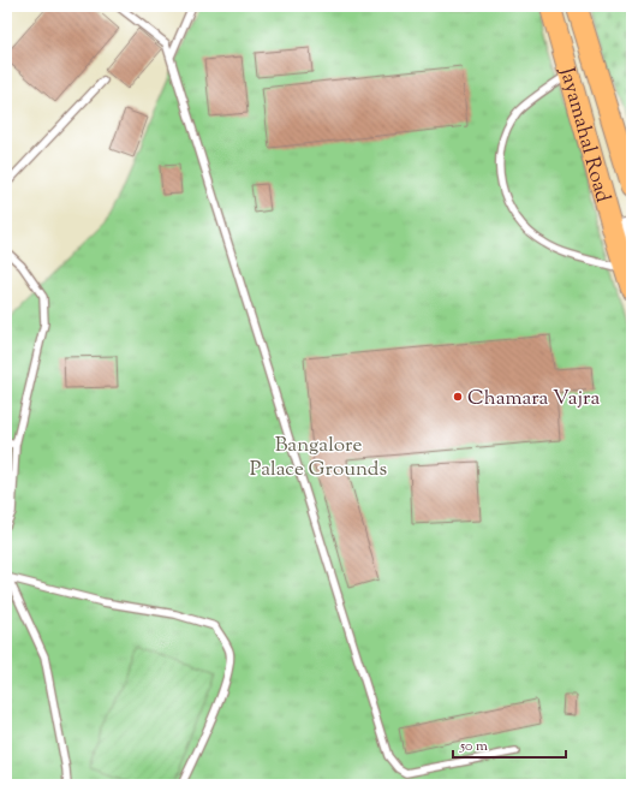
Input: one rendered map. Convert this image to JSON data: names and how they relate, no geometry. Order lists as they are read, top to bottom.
{
  "streets": {
    "main road": ["Jayamahal Road"]
  },
  "parks": ["Bangalore Palace Grounds"],
  "places": ["Chamara Vajra"],
  "scale_bar": "50 m"
}
